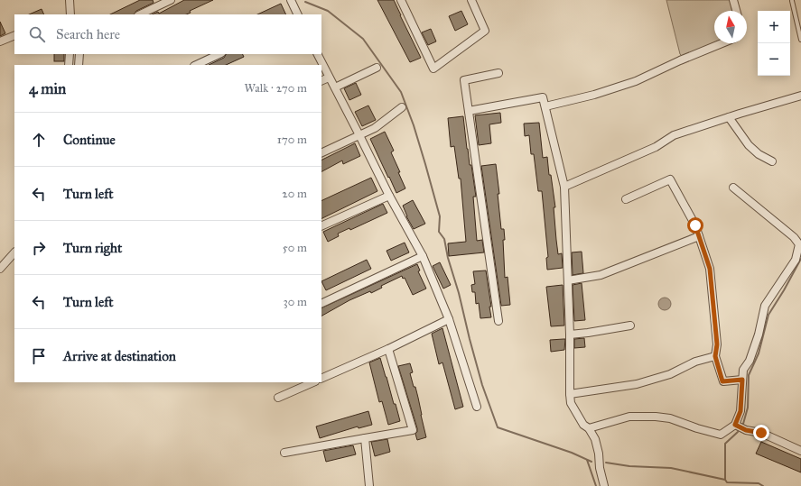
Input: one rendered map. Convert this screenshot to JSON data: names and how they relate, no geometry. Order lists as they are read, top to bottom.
{
  "north": "top",
  "page": {
    "map_buttons": ["+", "−"],
    "search": "Search here",
    "heading": ["4 min", "Walk · 270 m"],
    "list": [
      ["Continue", "170 m"],
      ["Turn left", "20 m"],
      ["Turn right", "50 m"],
      ["Turn left", "30 m"],
      "Arrive at destination"
    ]
  }
}
